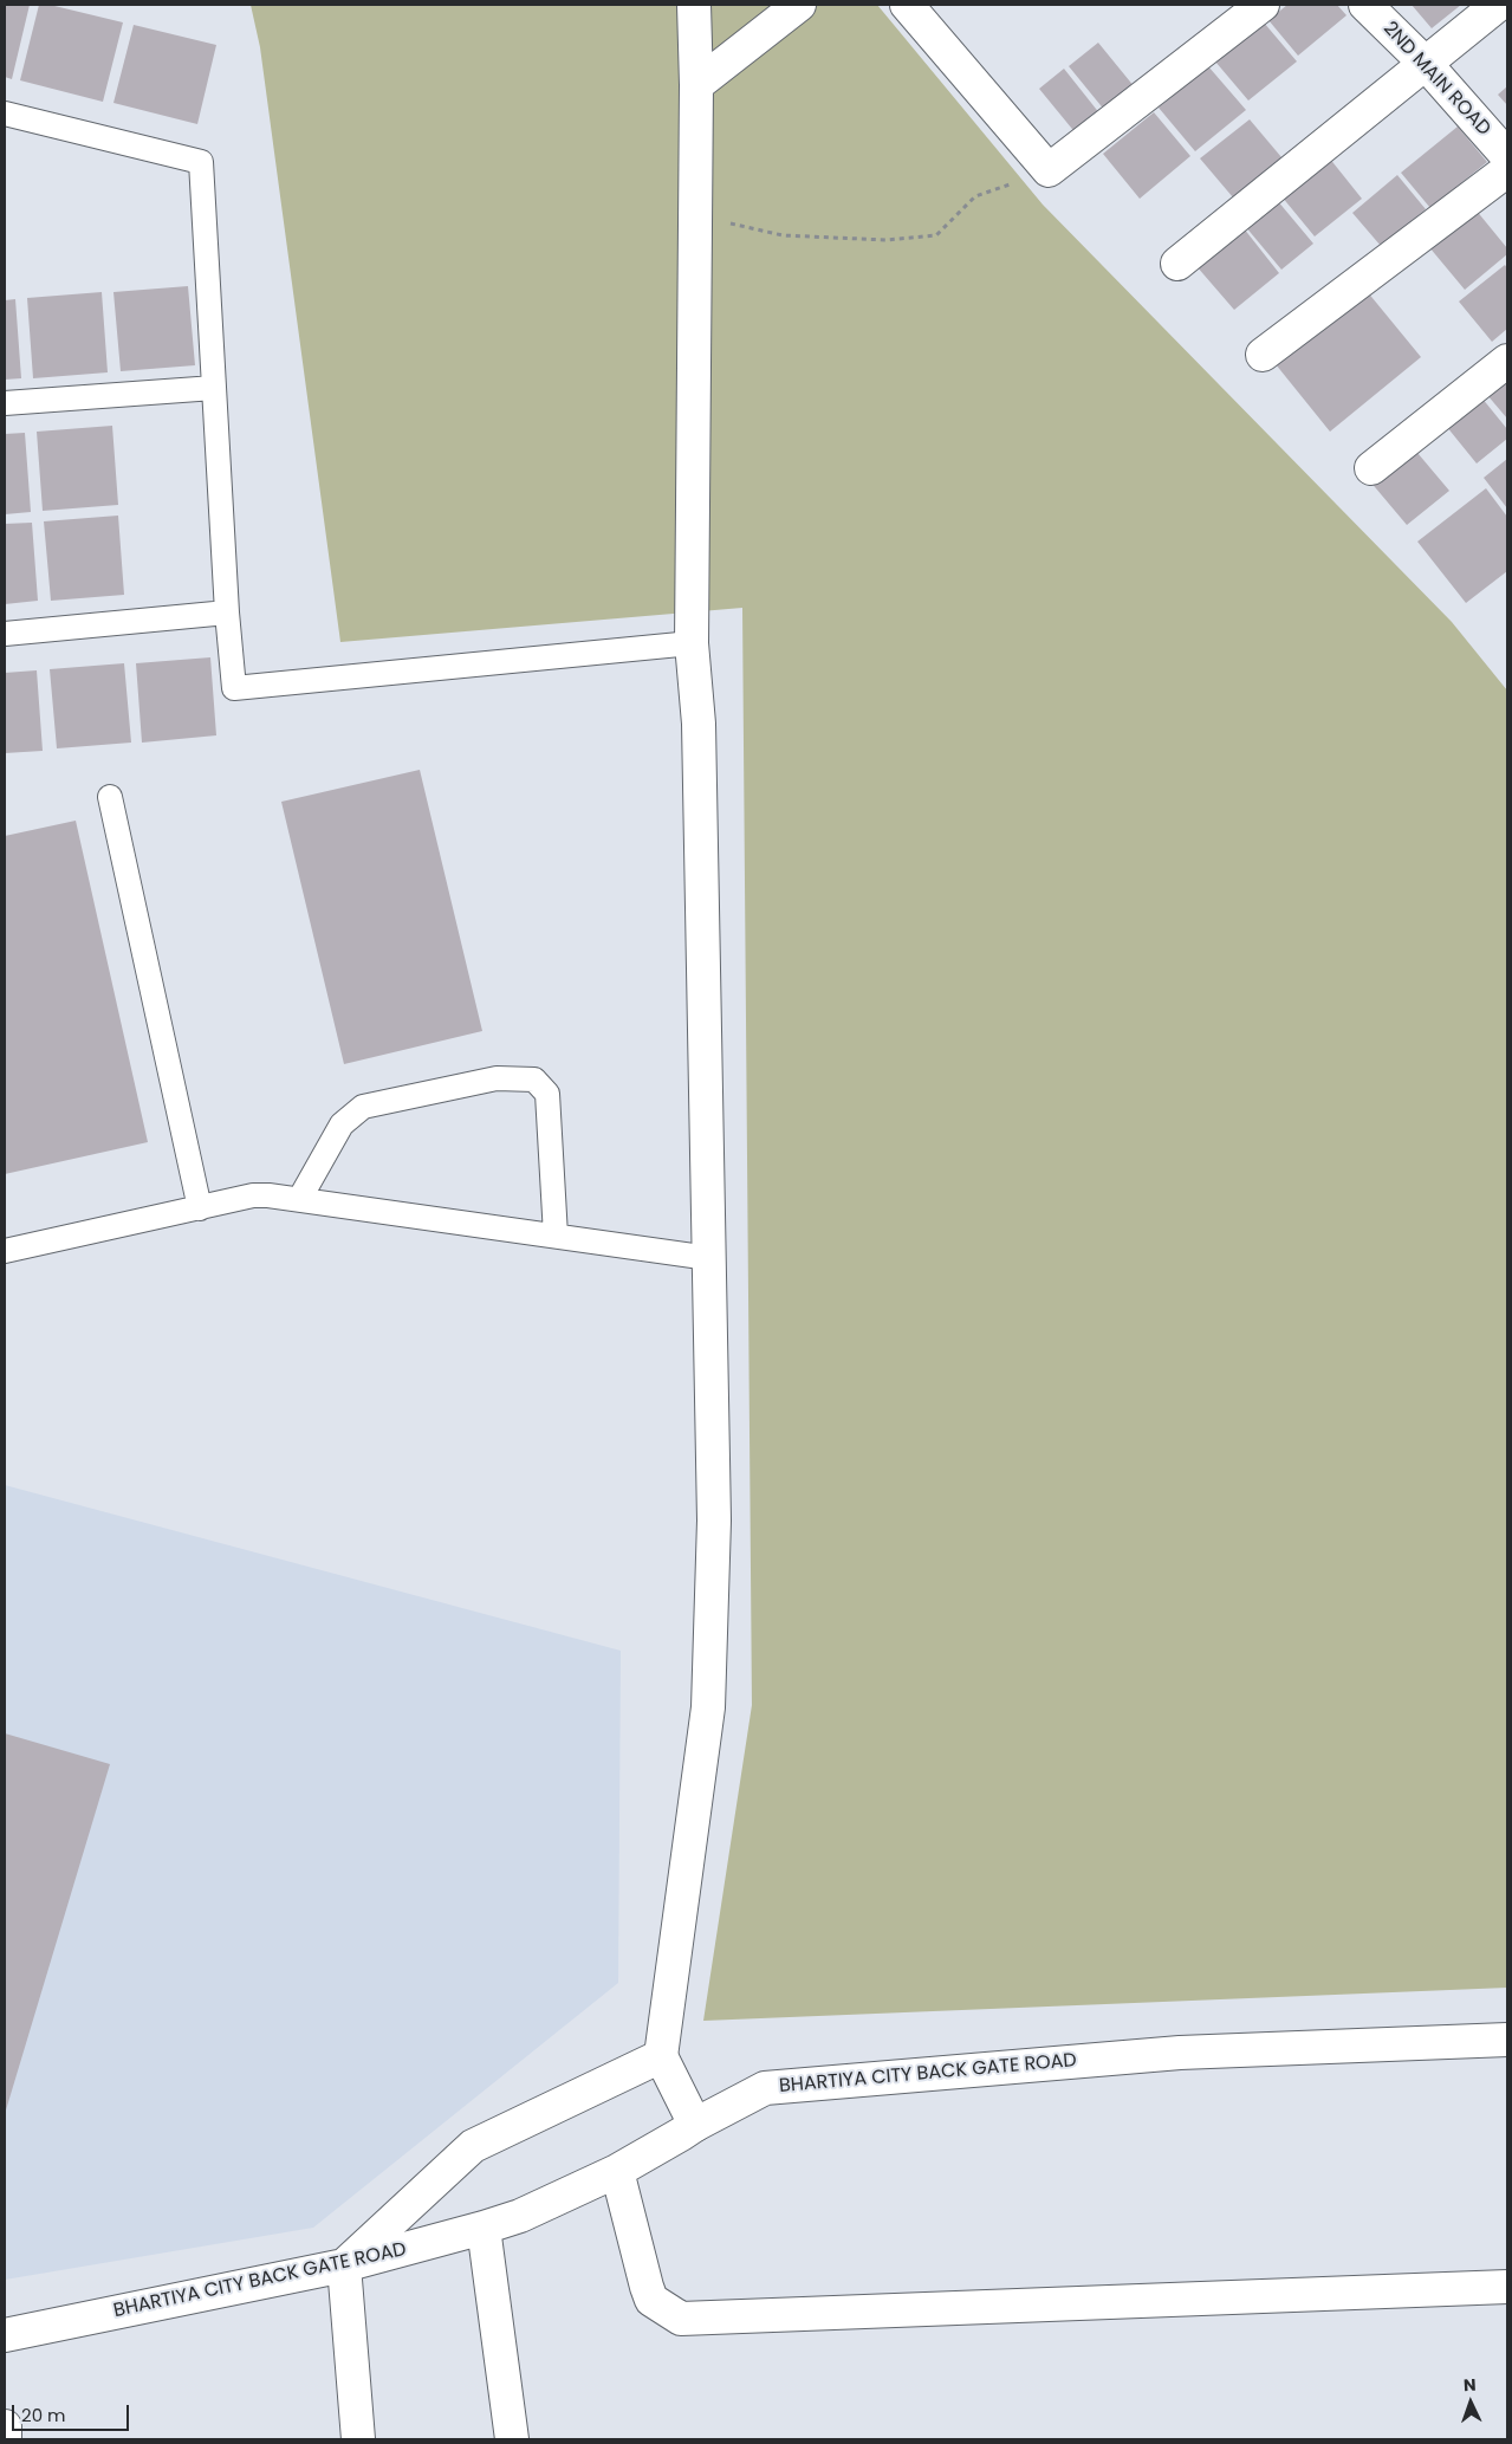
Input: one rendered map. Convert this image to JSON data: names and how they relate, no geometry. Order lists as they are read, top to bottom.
{
  "streets": {
    "street": ["2ND MAIN ROAD", "BHARTIYA CITY BACK GATE ROAD"]
  },
  "scale_bar": "20 m",
  "north": "top"
}
